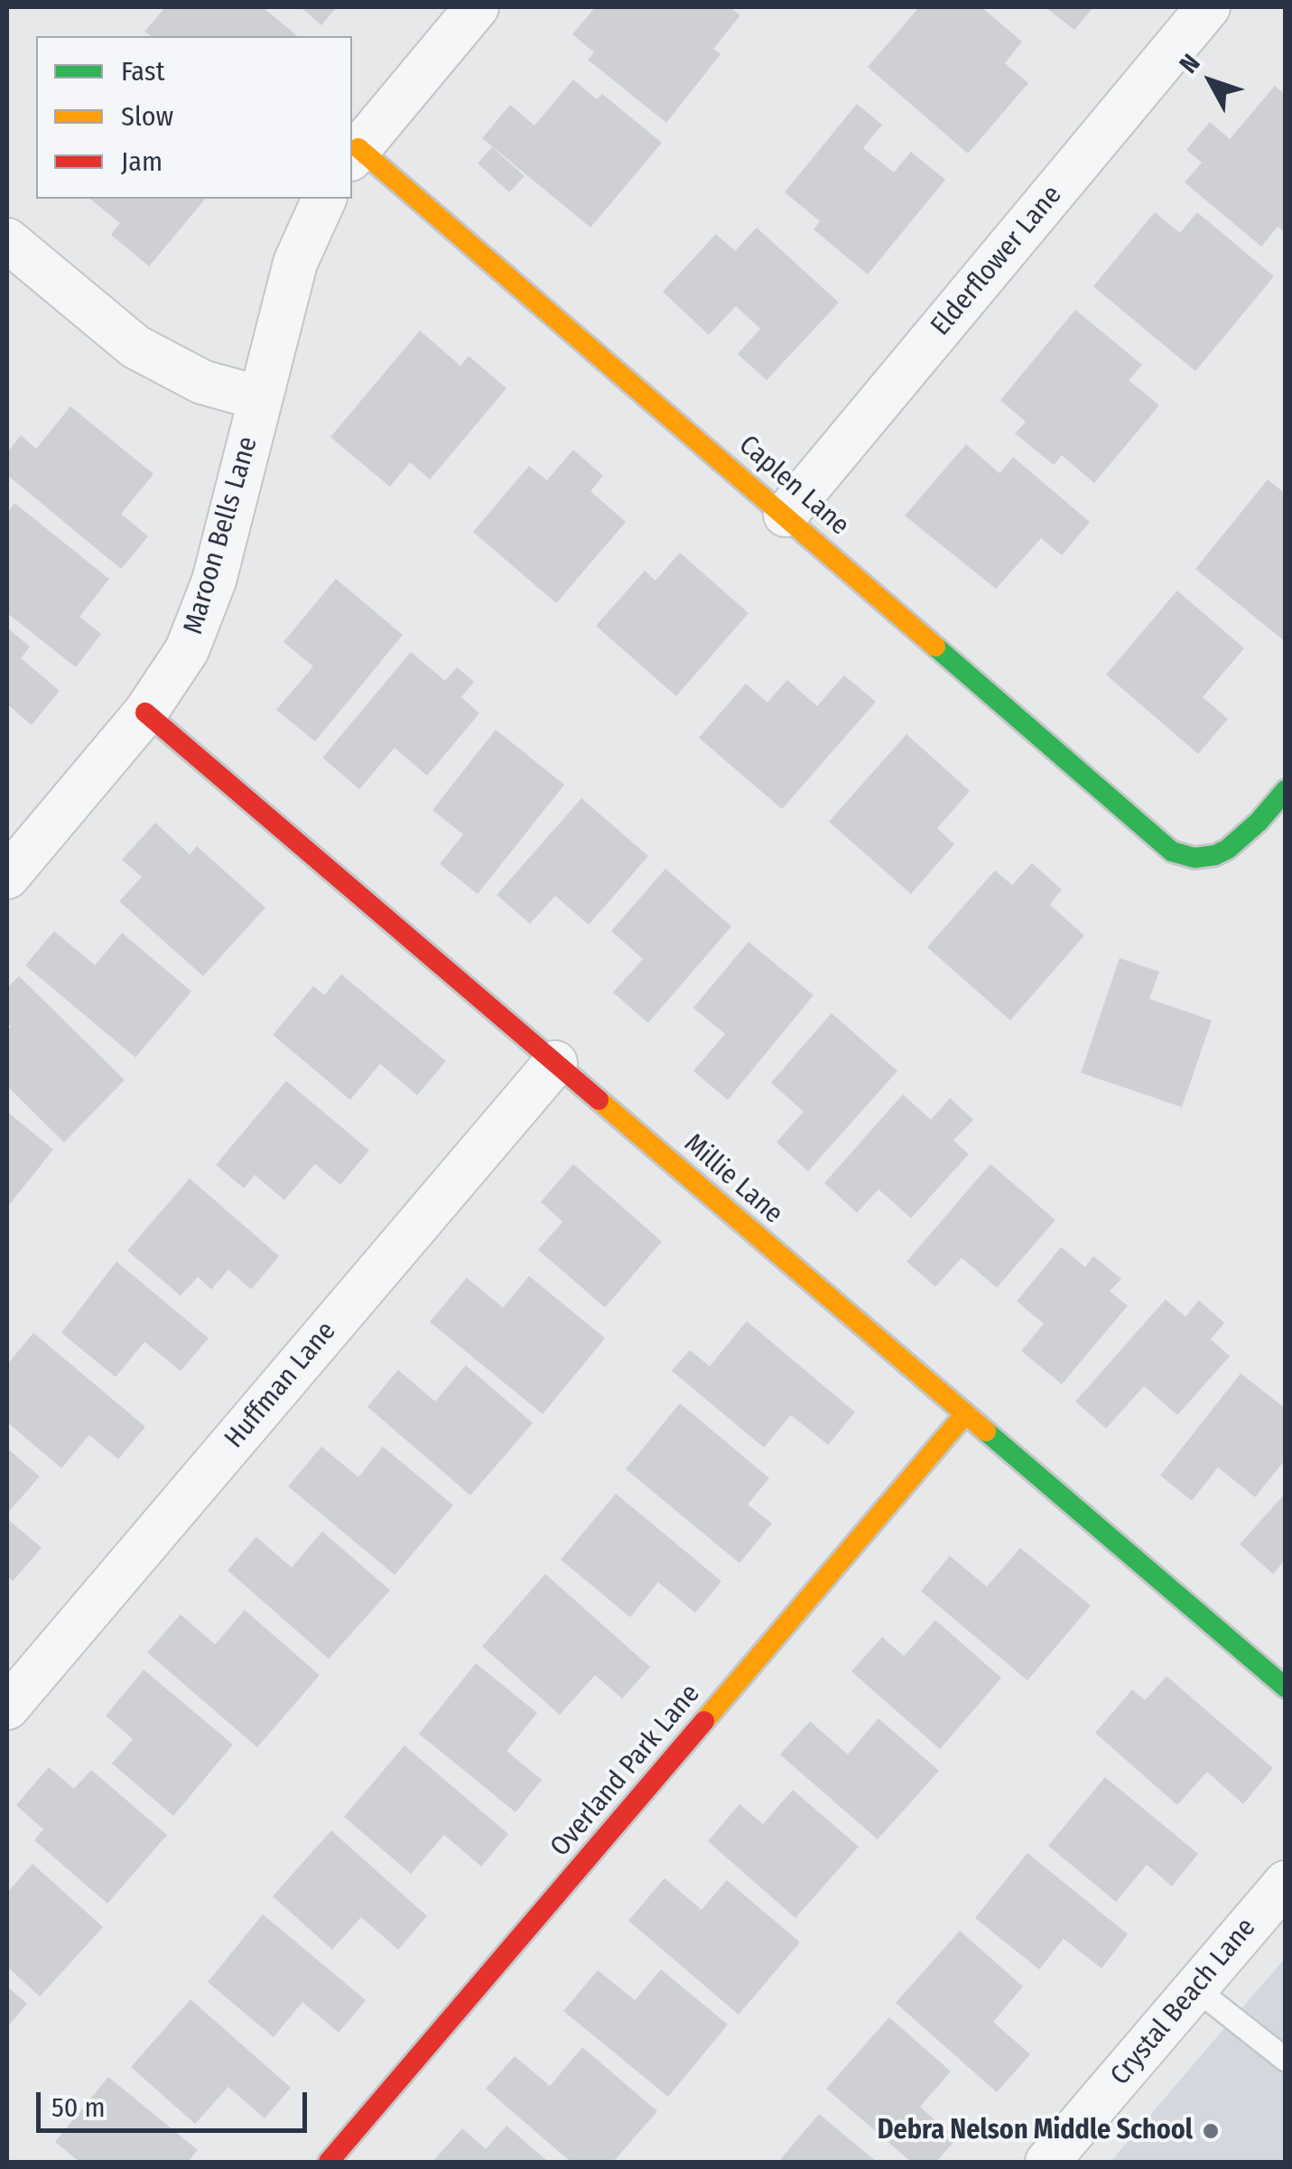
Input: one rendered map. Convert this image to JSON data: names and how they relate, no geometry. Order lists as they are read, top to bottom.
{
  "streets": {
    "street": [
      "Elderflower Lane",
      "Caplen Lane",
      "Maroon Bells Lane",
      "Millie Lane",
      "Huffman Lane",
      "Overland Park Lane",
      "Crystal Beach Lane"
    ]
  },
  "crossings": [
    ["Elderflower Lane", "Caplen Lane"],
    ["Maroon Bells Lane", "Millie Lane"],
    ["Millie Lane", "Huffman Lane"],
    ["Millie Lane", "Overland Park Lane"]
  ],
  "places": ["Debra Nelson Middle School"],
  "legend": ["Fast", "Slow", "Jam"],
  "scale_bar": "50 m",
  "north": "top left"
}
